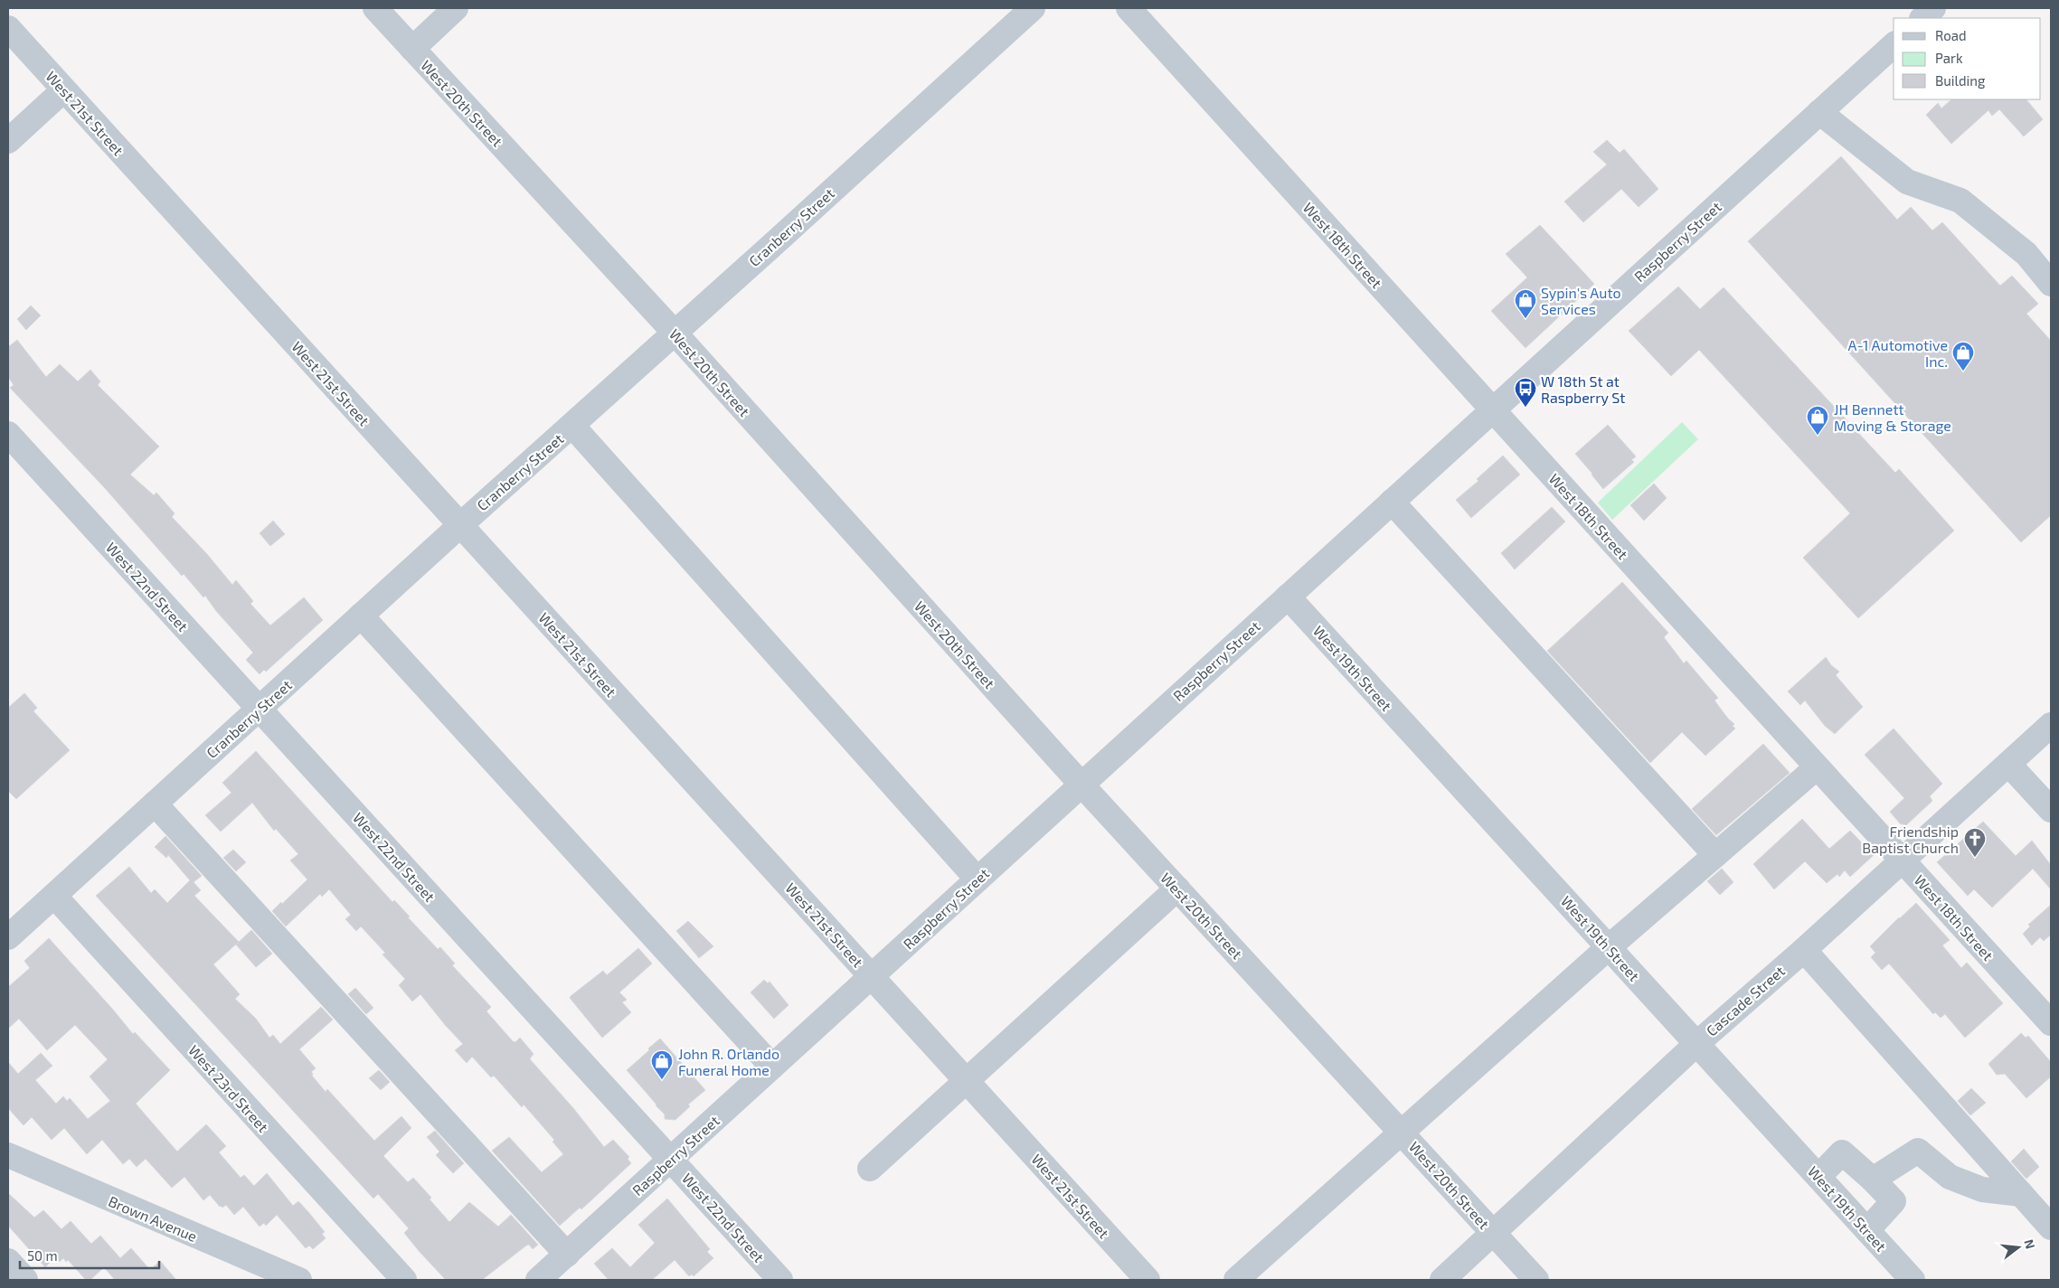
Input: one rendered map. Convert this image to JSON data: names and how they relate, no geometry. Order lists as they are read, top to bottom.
{
  "streets": {
    "street": [
      "West 20th Street",
      "West 21st Street",
      "Cranberry Street",
      "Raspberry Street",
      "West 18th Street",
      "West 22nd Street",
      "West 19th Street",
      "Cascade Street",
      "West 23rd Street",
      "Brown Avenue"
    ]
  },
  "crossings": [
    ["West 20th Street", "Cranberry Street"],
    ["West 20th Street", "Raspberry Street"],
    ["West 20th Street", "Cascade Street"],
    ["West 21st Street", "Cranberry Street"],
    ["West 21st Street", "Raspberry Street"],
    ["Cranberry Street", "West 22nd Street"],
    ["Cranberry Street", "West 23rd Street"],
    ["Raspberry Street", "West 18th Street"],
    ["Raspberry Street", "West 22nd Street"],
    ["Raspberry Street", "West 19th Street"],
    ["West 18th Street", "Cascade Street"],
    ["West 19th Street", "Cascade Street"]
  ],
  "places": {
    "shop": [
      "Sypin's Auto Services",
      "A-1 Automotive Inc.",
      "JH Bennett Moving & Storage",
      "John R. Orlando Funeral Home"
    ],
    "bus stop": ["W 18th St at Raspberry St"],
    "church": ["Friendship Baptist Church"]
  },
  "legend": ["Road", "Park", "Building"],
  "scale_bar": "50 m",
  "north": "right"
}
